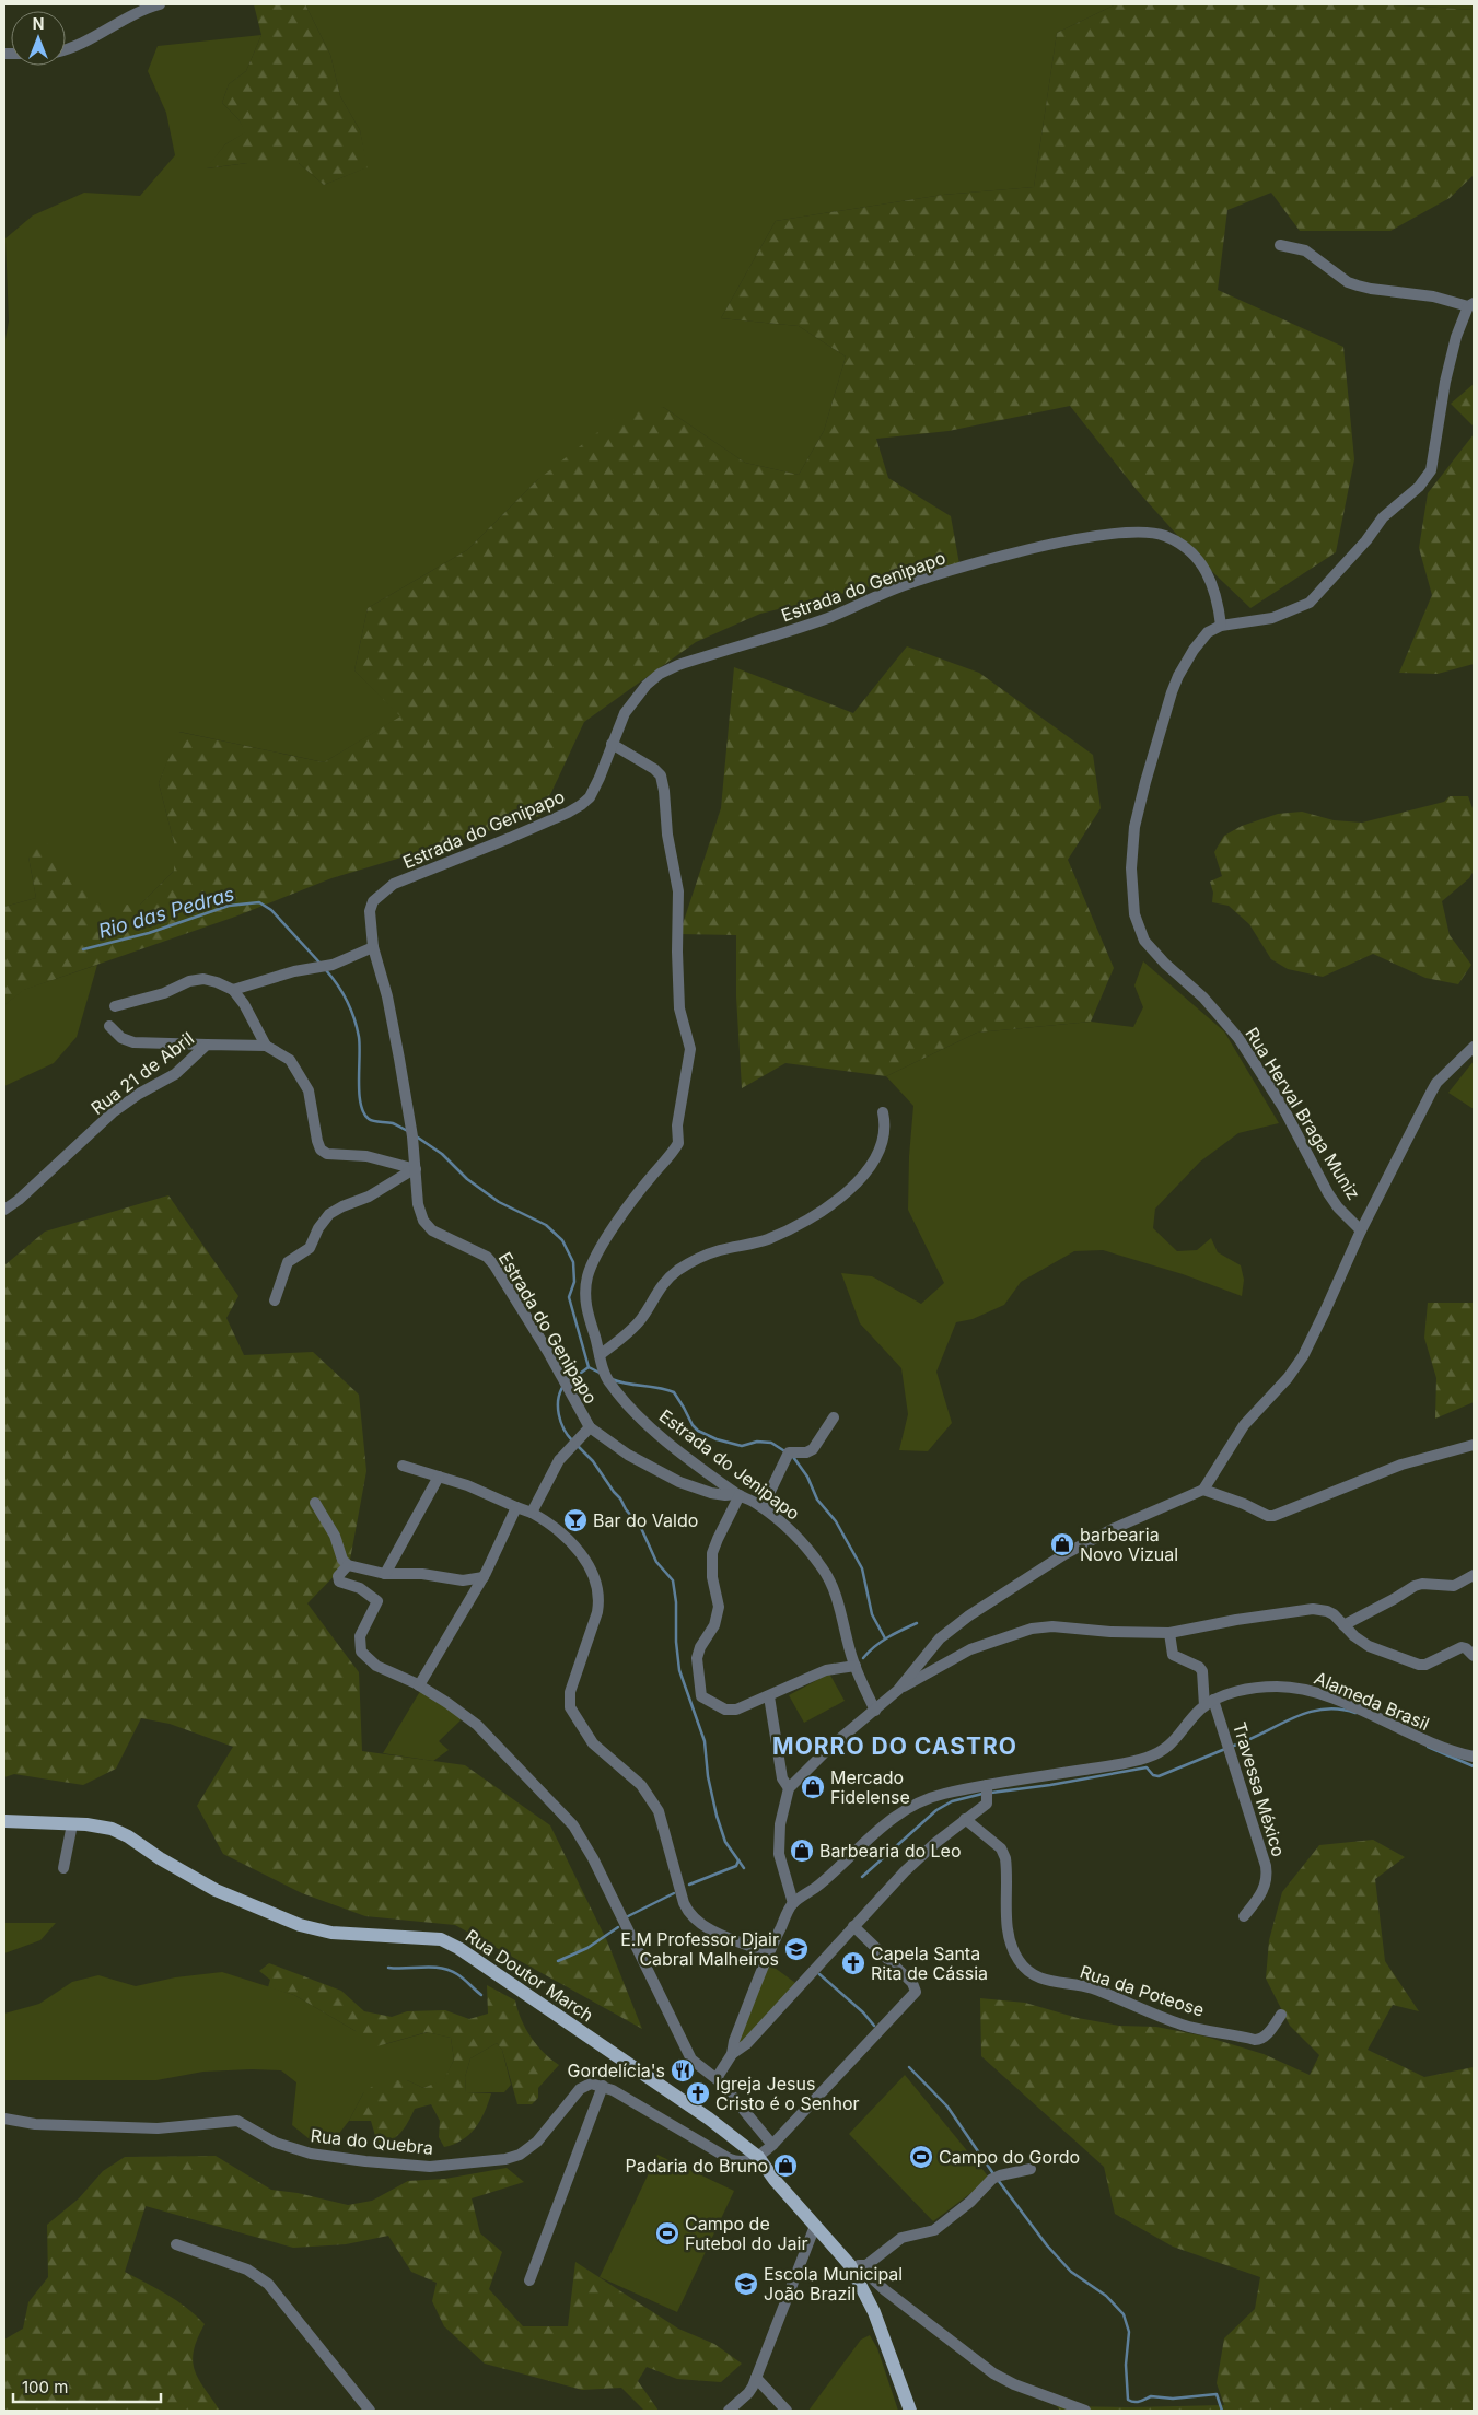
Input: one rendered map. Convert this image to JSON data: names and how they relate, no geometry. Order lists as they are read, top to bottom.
{
  "streets": {
    "main road": ["Rua Doutor March"],
    "street": [
      "Estrada do Genipapo",
      "Rua 21 de Abril",
      "Rua Herval Braga Muniz",
      "Estrada do Jenipapo",
      "Alameda Brasil",
      "Travessa México",
      "Rua da Poteose",
      "Rua do Quebra"
    ]
  },
  "crossings": [
    ["Estrada do Genipapo", "Rua 21 de Abril"],
    ["Estrada do Genipapo", "Rua Herval Braga Muniz"],
    ["Estrada do Genipapo", "Estrada do Jenipapo"],
    ["Alameda Brasil", "Travessa México"]
  ],
  "districts": ["MORRO DO CASTRO"],
  "water": ["Rio das Pedras"],
  "places": {
    "bar": ["Bar do Valdo"],
    "shop": [
      "barbearia Novo Vizual",
      "Mercado Fidelense",
      "Barbearia do Leo",
      "Padaria do Bruno"
    ],
    "school or university": ["E.M Professor Djair Cabral Malheiros", "Escola Municipal João Brazil"],
    "church": ["Capela Santa Rita de Cássia", "Igreja Jesus Cristo é o Senhor"],
    "restaurant": ["Gordelícia's"],
    "sports": ["Campo do Gordo", "Campo de Futebol do Jair"]
  },
  "scale_bar": "100 m",
  "north": "top"
}
